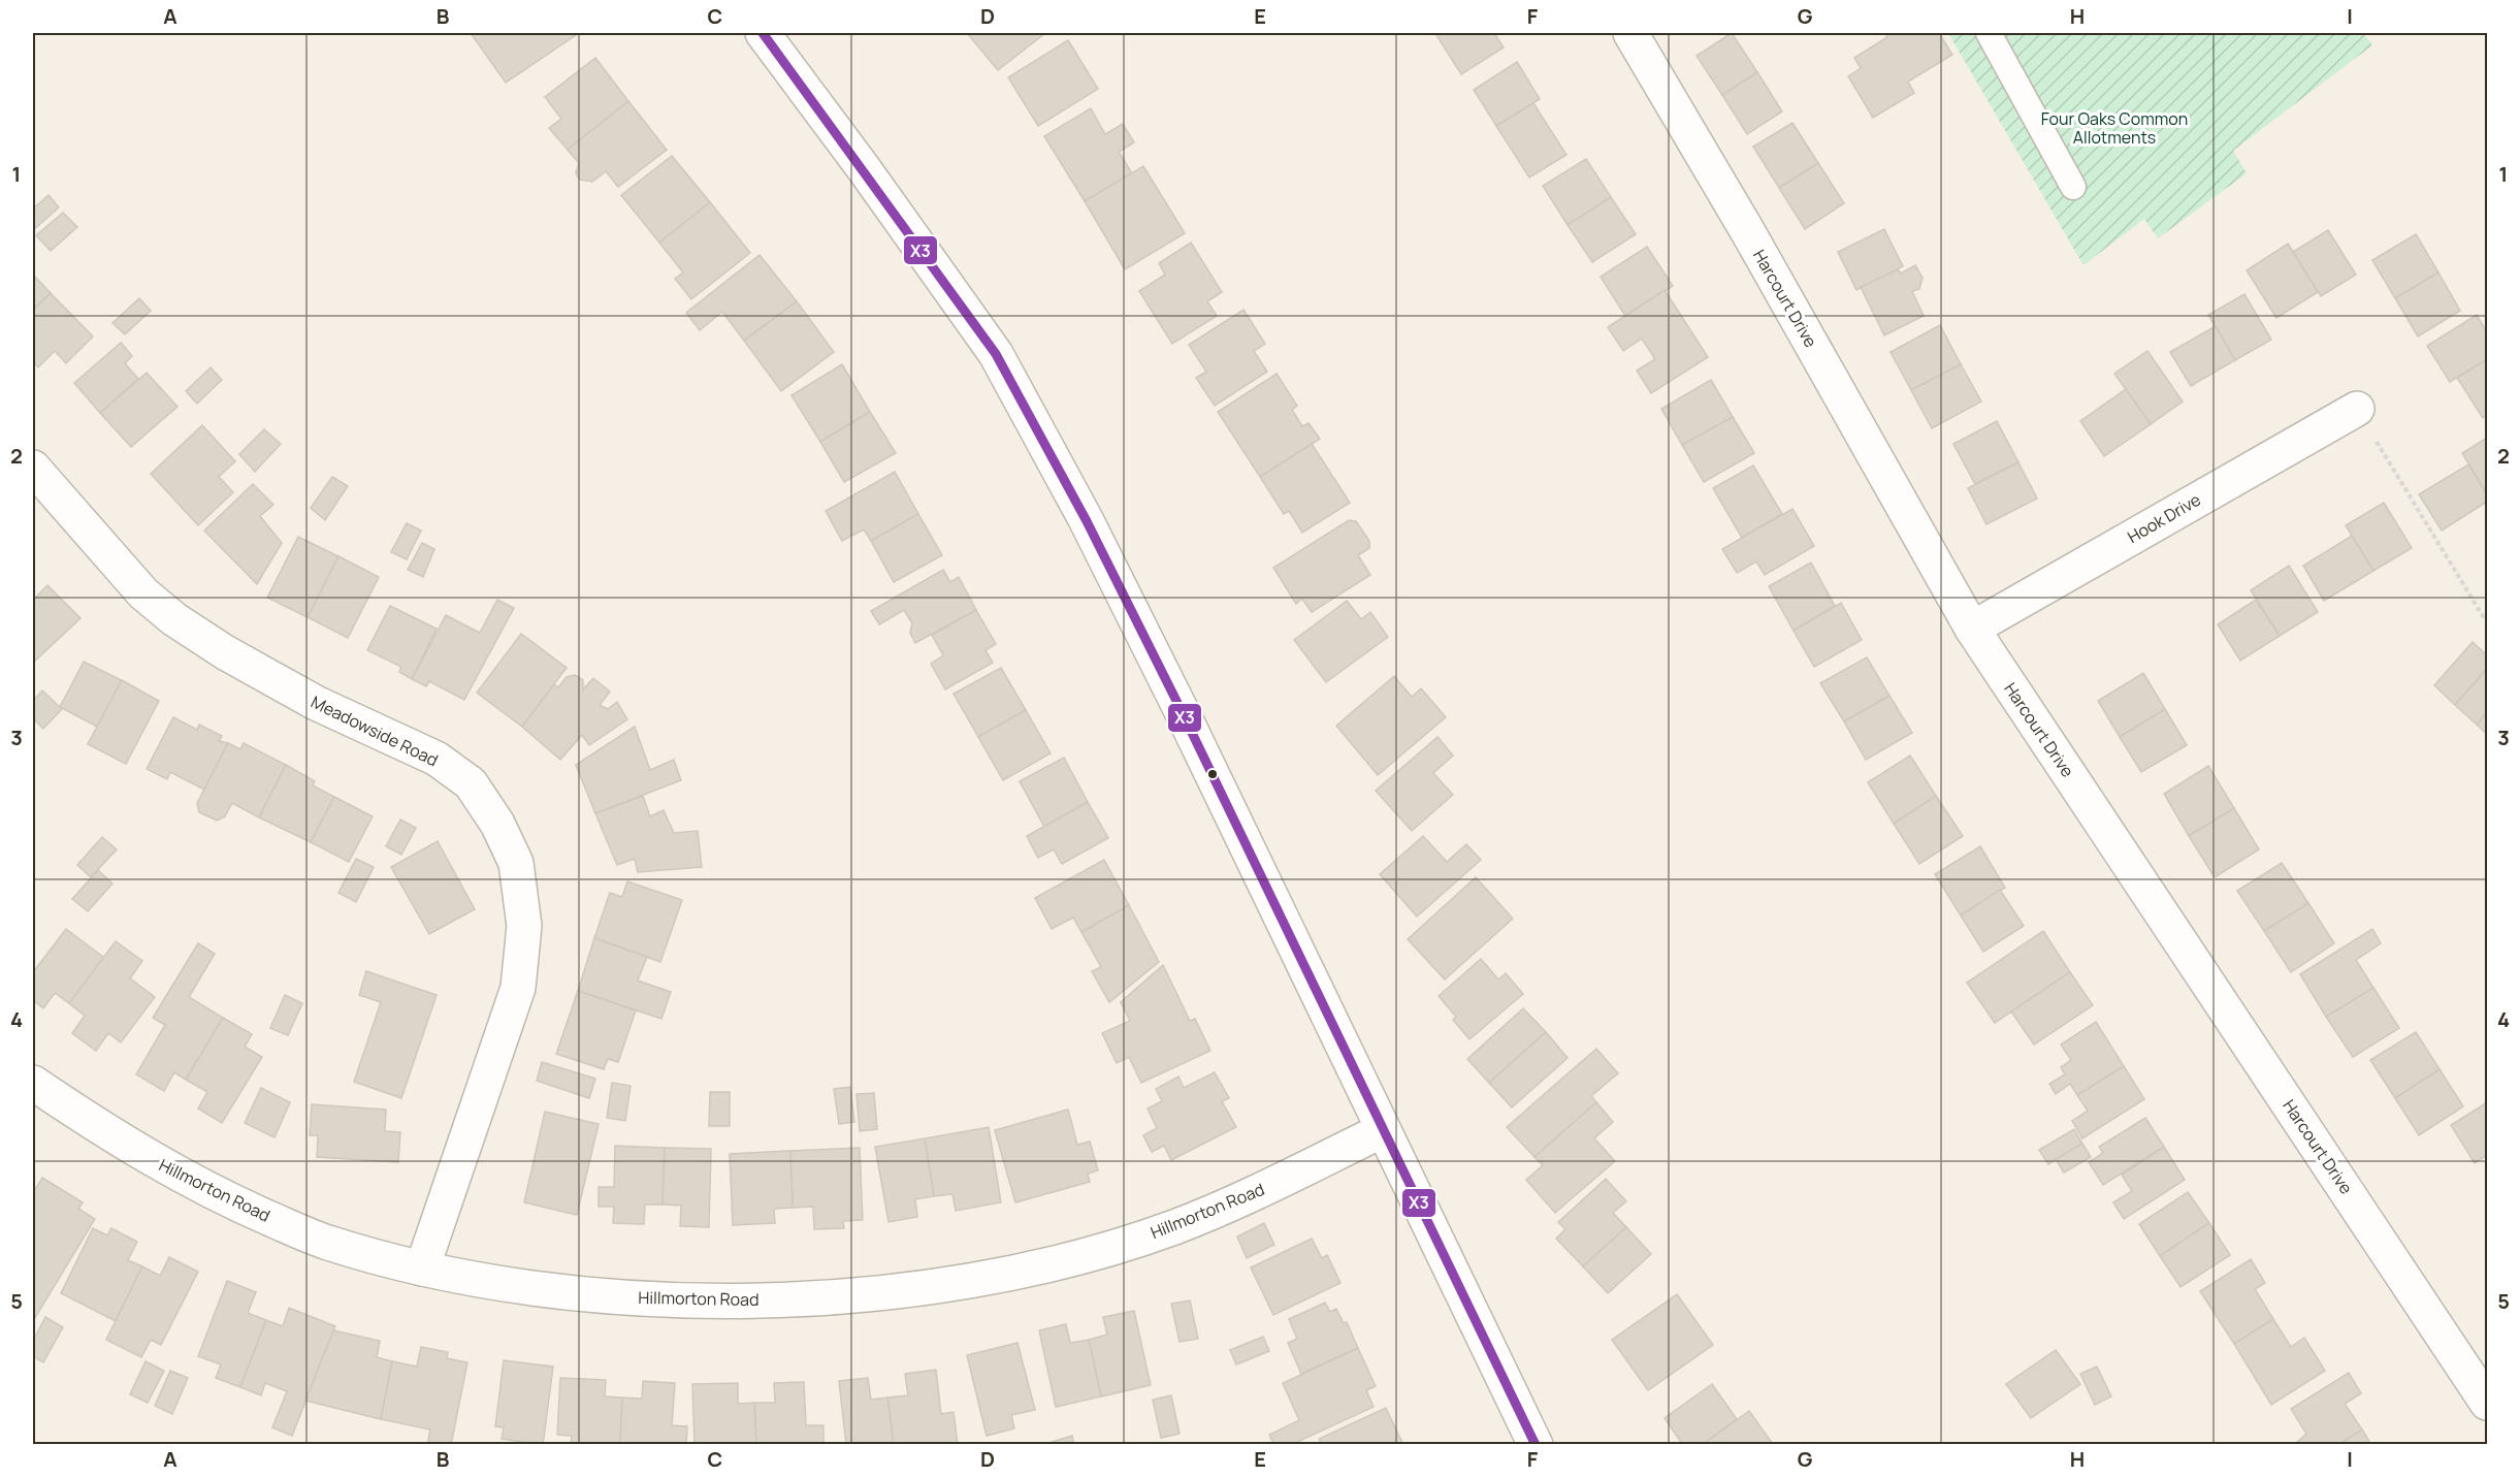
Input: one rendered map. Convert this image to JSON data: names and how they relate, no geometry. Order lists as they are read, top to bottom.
{
  "streets": {
    "street": [
      "Harcourt Drive",
      "Hook Drive",
      "Meadowside Road",
      "Hillmorton Road"
    ]
  },
  "crossings": [
    ["Harcourt Drive", "Hook Drive"],
    ["Meadowside Road", "Hillmorton Road"]
  ],
  "parks": ["Four Oaks Common Allotments"],
  "lines": ["transit line X3"],
  "grid": {
    "columns": [
      "A",
      "B",
      "C",
      "D",
      "E",
      "F",
      "G",
      "H",
      "I"
    ],
    "rows": [
      "1",
      "2",
      "3",
      "4",
      "5"
    ]
  }
}
